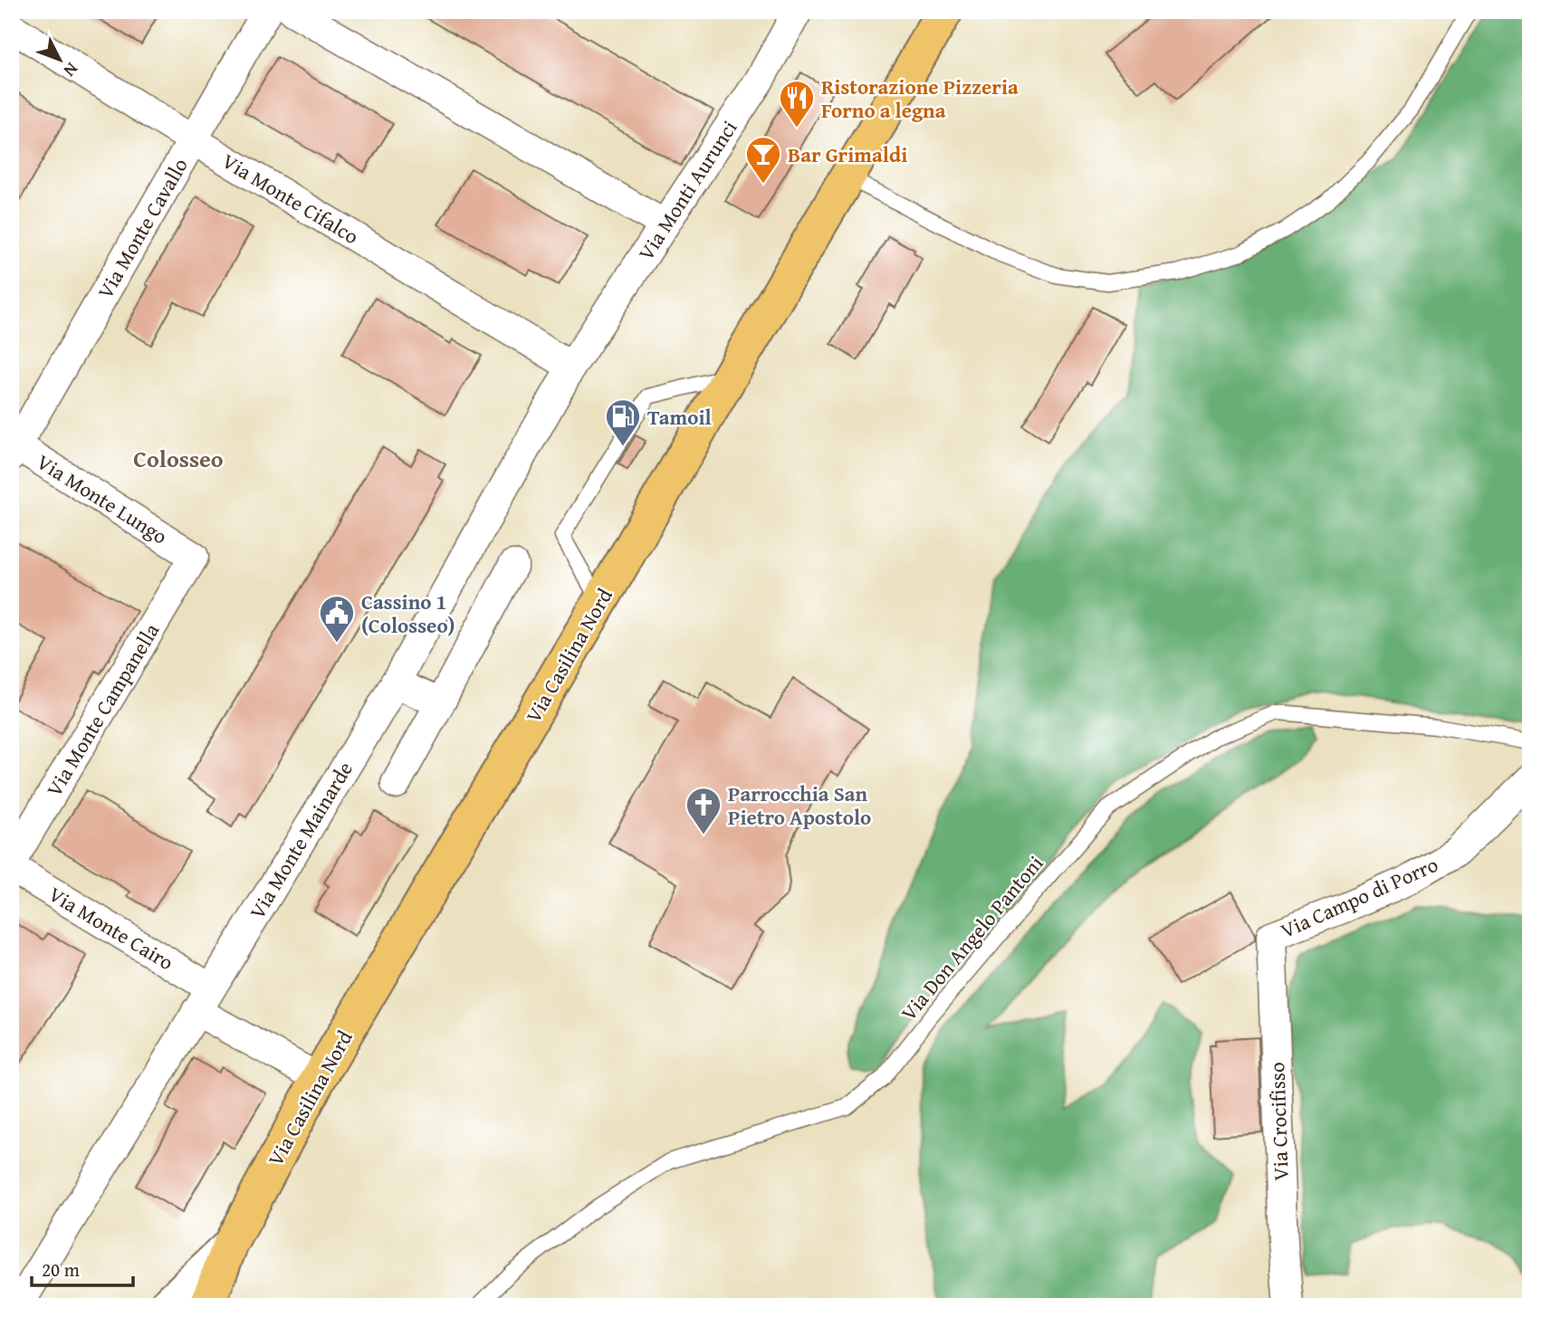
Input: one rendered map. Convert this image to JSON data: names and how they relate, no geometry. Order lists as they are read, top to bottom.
{
  "streets": {
    "main road": ["Via Casilina Nord"],
    "street": [
      "Via Monti Aurunci",
      "Via Monte Cifalco",
      "Via Monte Cavallo",
      "Via Monte Lungo",
      "Via Monte Campanella",
      "Via Monte Mainarde",
      "Via Campo di Porro",
      "Via Monte Cairo",
      "Via Crocifisso"
    ],
    "lane": ["Via Don Angelo Pantoni"]
  },
  "crossings": [
    ["Via Monti Aurunci", "Via Monte Cifalco"],
    ["Via Monti Aurunci", "Via Monte Mainarde"],
    ["Via Monte Cifalco", "Via Monte Cavallo"],
    ["Via Monte Cifalco", "Via Monte Mainarde"],
    ["Via Monte Cavallo", "Via Monte Lungo"],
    ["Via Monte Lungo", "Via Monte Campanella"],
    ["Via Casilina Nord", "Via Monte Cairo"],
    ["Via Monte Campanella", "Via Monte Cairo"],
    ["Via Monte Mainarde", "Via Monte Cairo"],
    ["Via Campo di Porro", "Via Crocifisso"]
  ],
  "districts": ["Colosseo"],
  "places": {
    "restaurant": ["Ristorazione Pizzeria Forno a legna"],
    "bar": ["Bar Grimaldi"],
    "fuel station": ["Tamoil"],
    "public building": ["Cassino 1 (Colosseo)"],
    "church": ["Parrocchia San Pietro Apostolo"]
  },
  "scale_bar": "20 m",
  "north": "bottom right"
}
